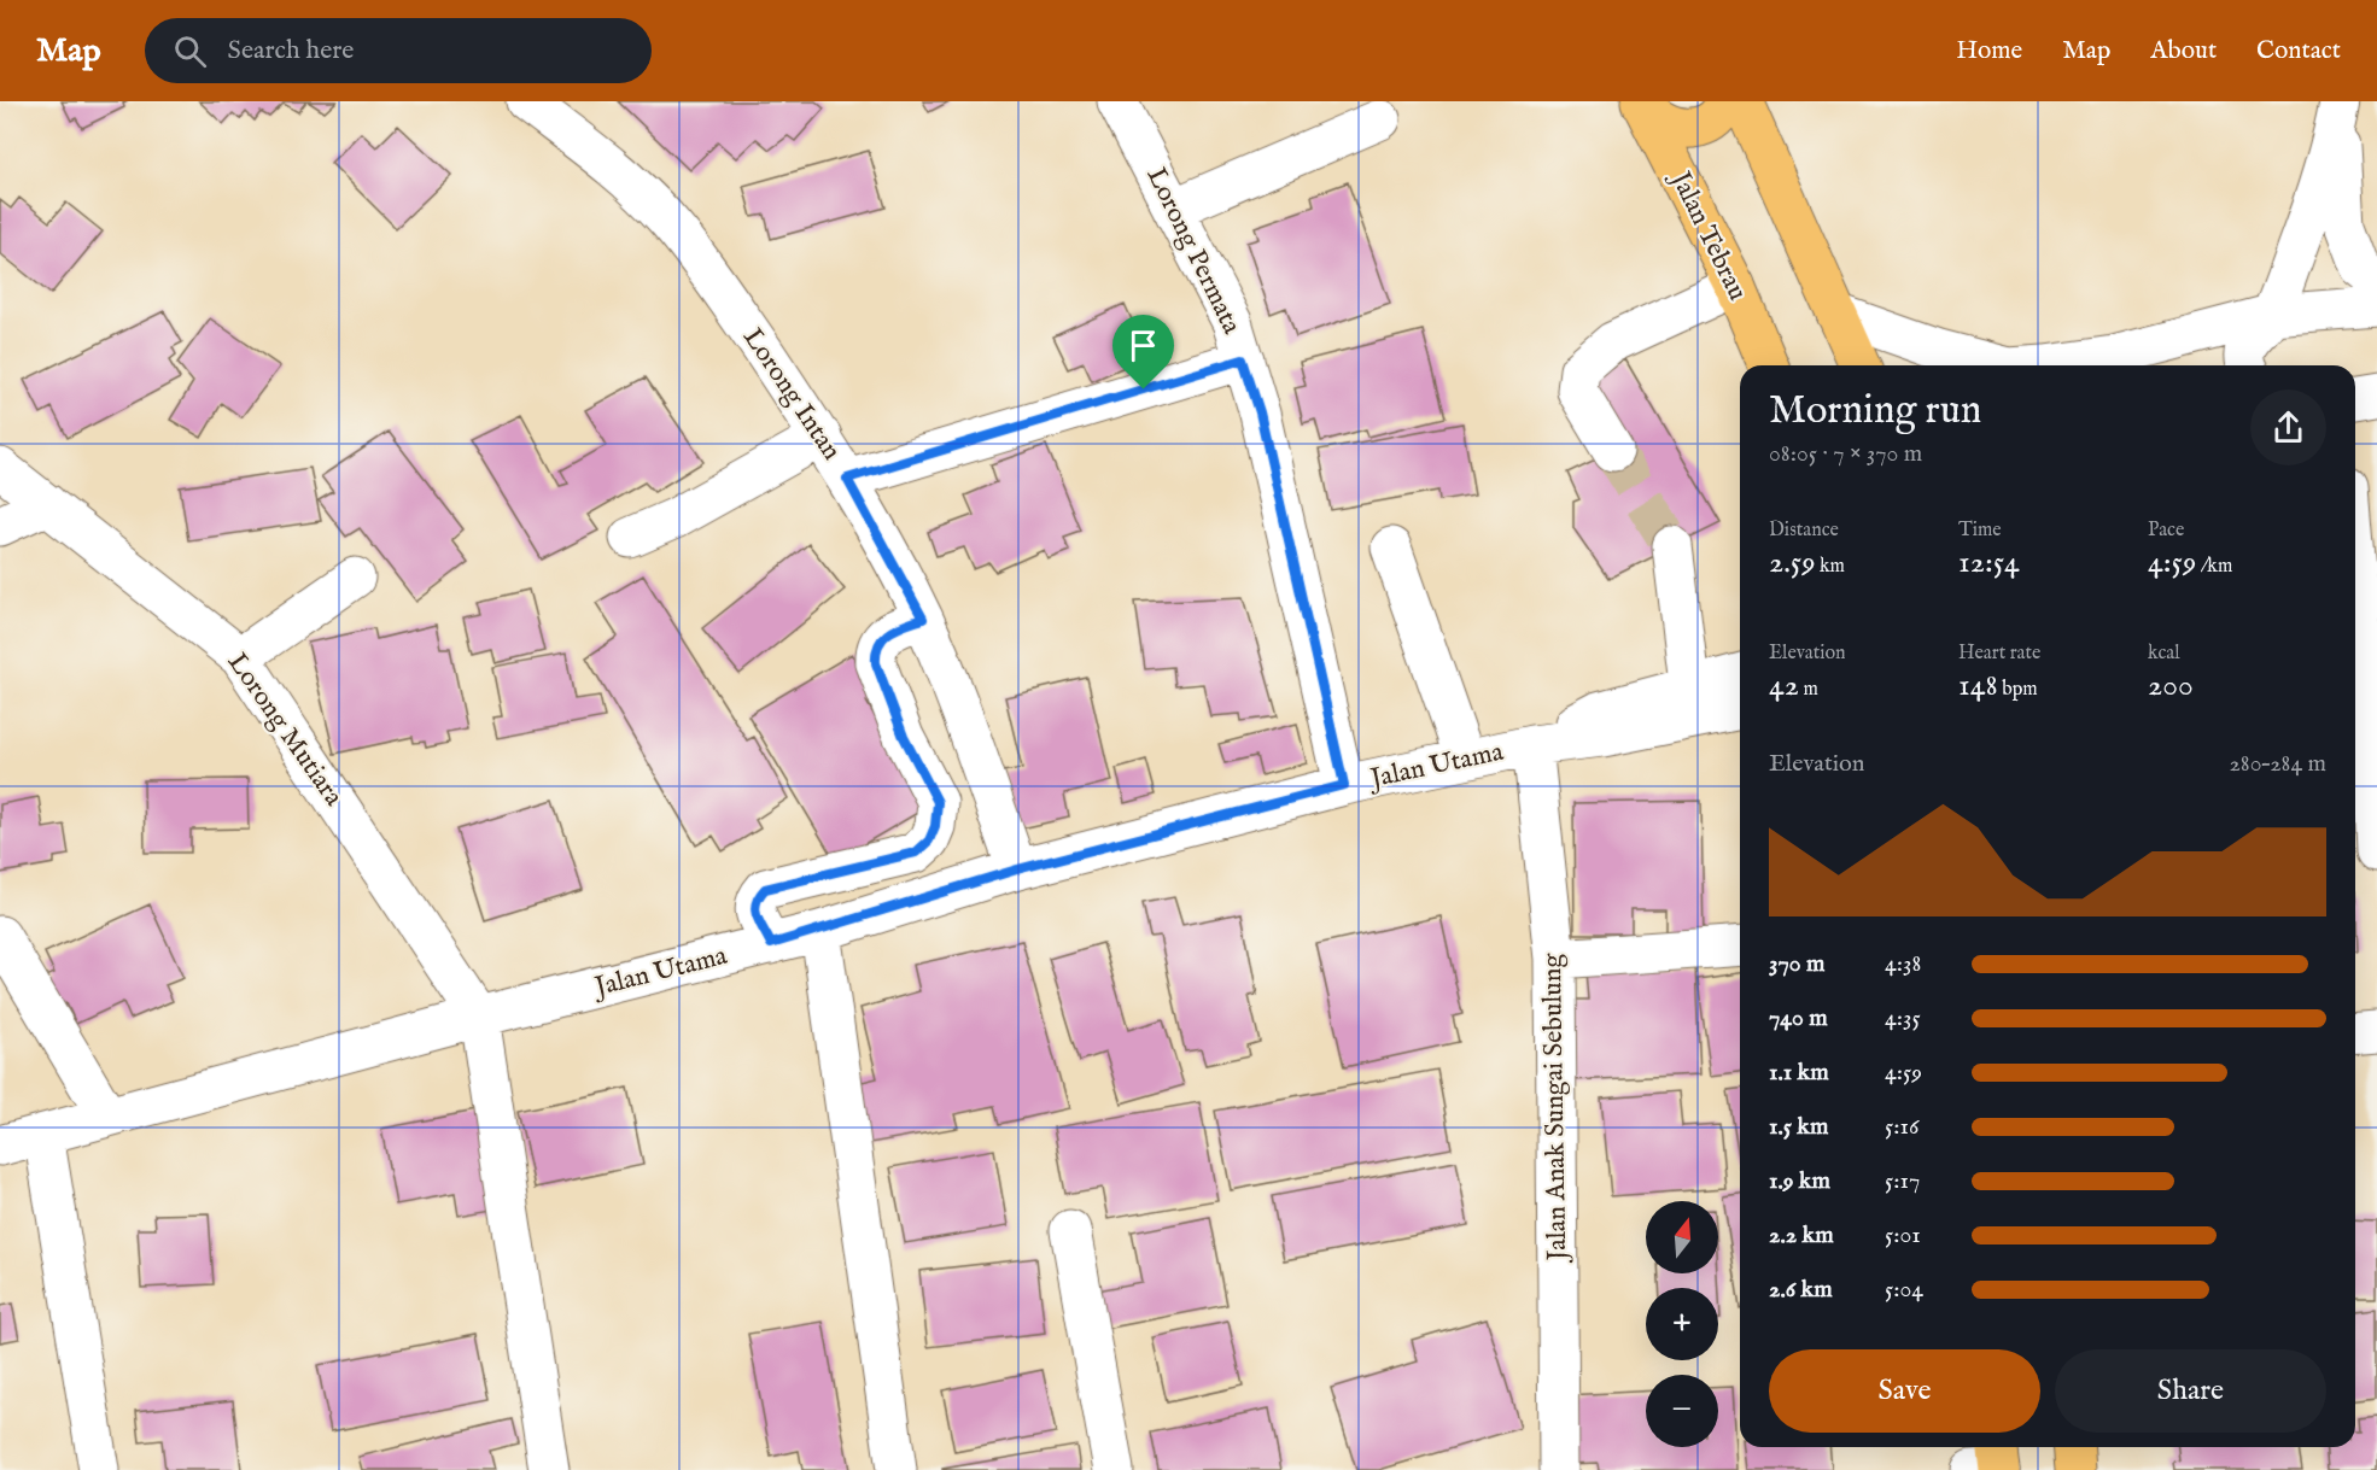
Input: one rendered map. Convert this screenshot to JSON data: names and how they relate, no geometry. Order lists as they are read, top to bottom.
{
  "streets": {
    "highway": ["Jalan Tebrau"],
    "street": [
      "Lorong Permata",
      "Lorong Intan",
      "Lorong Mutiara",
      "Jalan Utama",
      "Jalan Anak Sungai Sebulung"
    ]
  },
  "crossings": [
    ["Lorong Permata", "Jalan Utama"],
    ["Lorong Intan", "Jalan Utama"],
    ["Lorong Mutiara", "Jalan Utama"],
    ["Jalan Utama", "Jalan Anak Sungai Sebulung"]
  ],
  "north": "top",
  "page": {
    "header": "Map",
    "search": "Search here",
    "nav": [
      "Home",
      "Map",
      "About",
      "Contact"
    ],
    "heading": ["Morning run", "08:05 · 7 × 370 m"],
    "stats": [
      ["Distance", "2.59 km"],
      ["Time", "12:54"],
      ["Pace", "4:59 /km"],
      ["Elevation", "42 m"],
      ["Heart rate", "148 bpm"],
      ["kcal", "200"]
    ],
    "chart": ["Elevation", "280–284 m"],
    "list": [
      {
        "name": "370 m",
        "note": "4:38"
      },
      {
        "name": "740 m",
        "note": "4:35"
      },
      {
        "name": "1.1 km",
        "note": "4:59"
      },
      {
        "name": "1.5 km",
        "note": "5:16"
      },
      {
        "name": "1.9 km",
        "note": "5:17"
      },
      {
        "name": "2.2 km",
        "note": "5:01"
      },
      {
        "name": "2.6 km",
        "note": "5:04"
      }
    ],
    "map_buttons": ["+", "−"],
    "buttons": ["Save", "Share"]
  }
}
